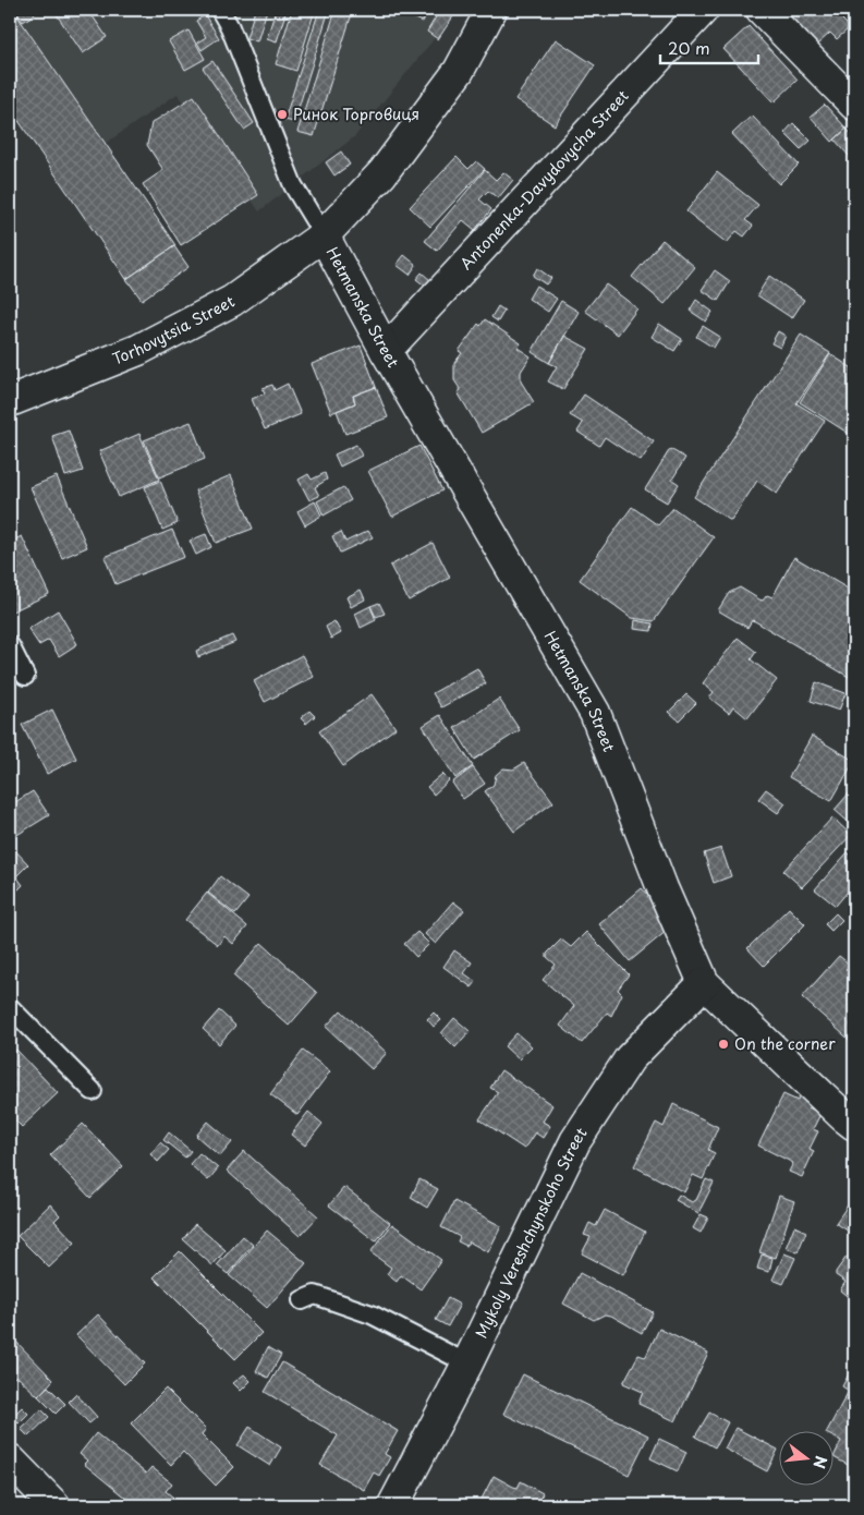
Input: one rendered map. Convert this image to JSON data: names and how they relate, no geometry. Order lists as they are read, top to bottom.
{
  "streets": {
    "street": [
      "Antonenka-Davydovycha Street",
      "Hetmanska Street",
      "Torhovytsia Street",
      "Mykoly Vereshchynskoho Street"
    ]
  },
  "crossings": [
    ["Antonenka-Davydovycha Street", "Hetmanska Street"],
    ["Hetmanska Street", "Torhovytsia Street"],
    ["Hetmanska Street", "Mykoly Vereshchynskoho Street"]
  ],
  "places": ["Ринок Торговиця", "On the corner"],
  "scale_bar": "20 m",
  "north": "right"
}
